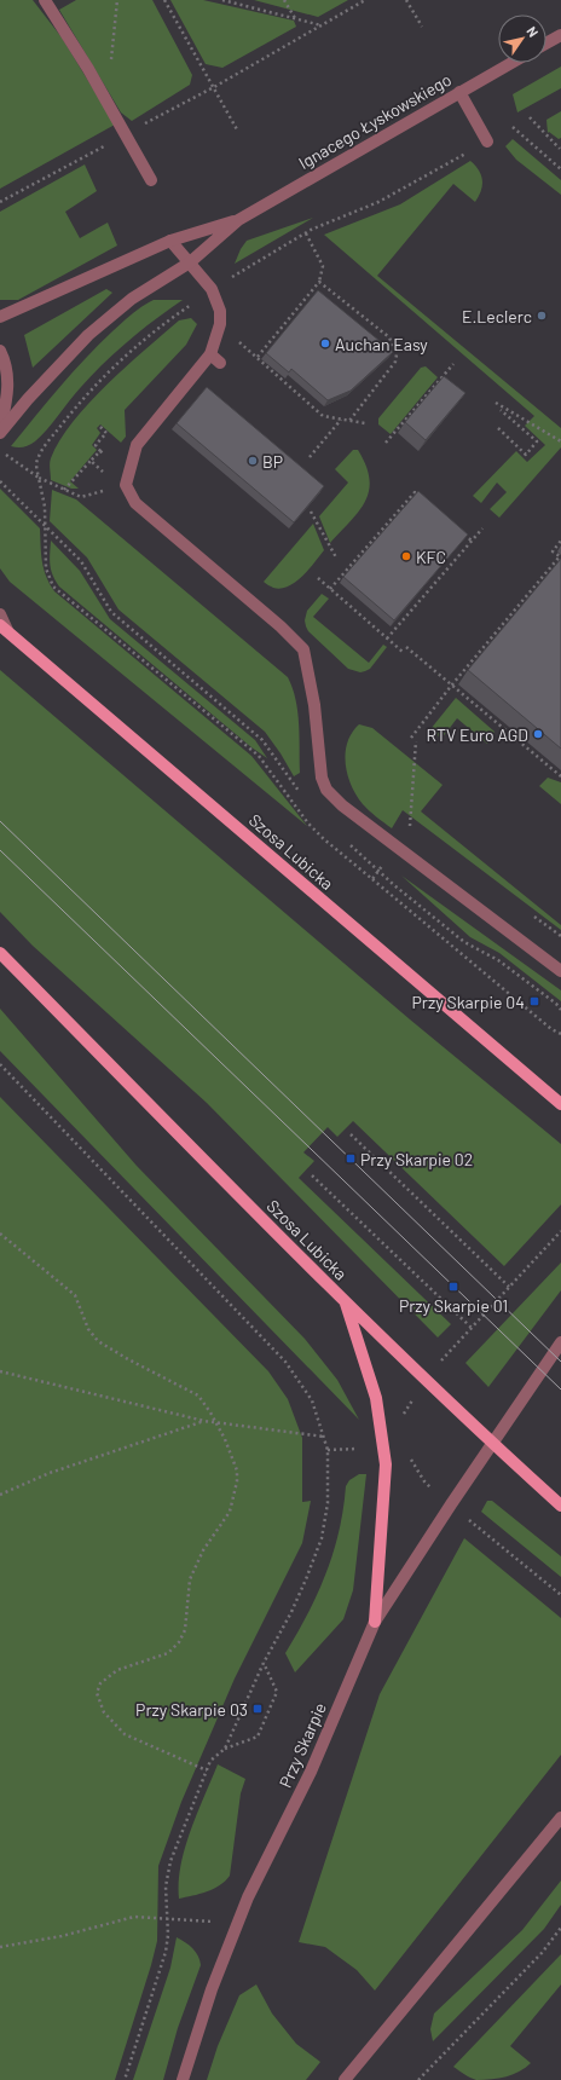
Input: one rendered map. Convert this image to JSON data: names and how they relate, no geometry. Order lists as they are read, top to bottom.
{
  "streets": {
    "main road": ["Szosa Lubicka"],
    "street": ["Ignacego Łyskowskiego", "Przy Skarpie"]
  },
  "crossings": [
    ["Szosa Lubicka", "Przy Skarpie"]
  ],
  "places": {
    "other": [
      "E.Leclerc",
      "Auchan Easy",
      "BP",
      "KFC",
      "RTV Euro AGD"
    ],
    "transit": [
      "Przy Skarpie 04",
      "Przy Skarpie 02",
      "Przy Skarpie 01",
      "Przy Skarpie 03"
    ]
  },
  "north": "top right"
}
